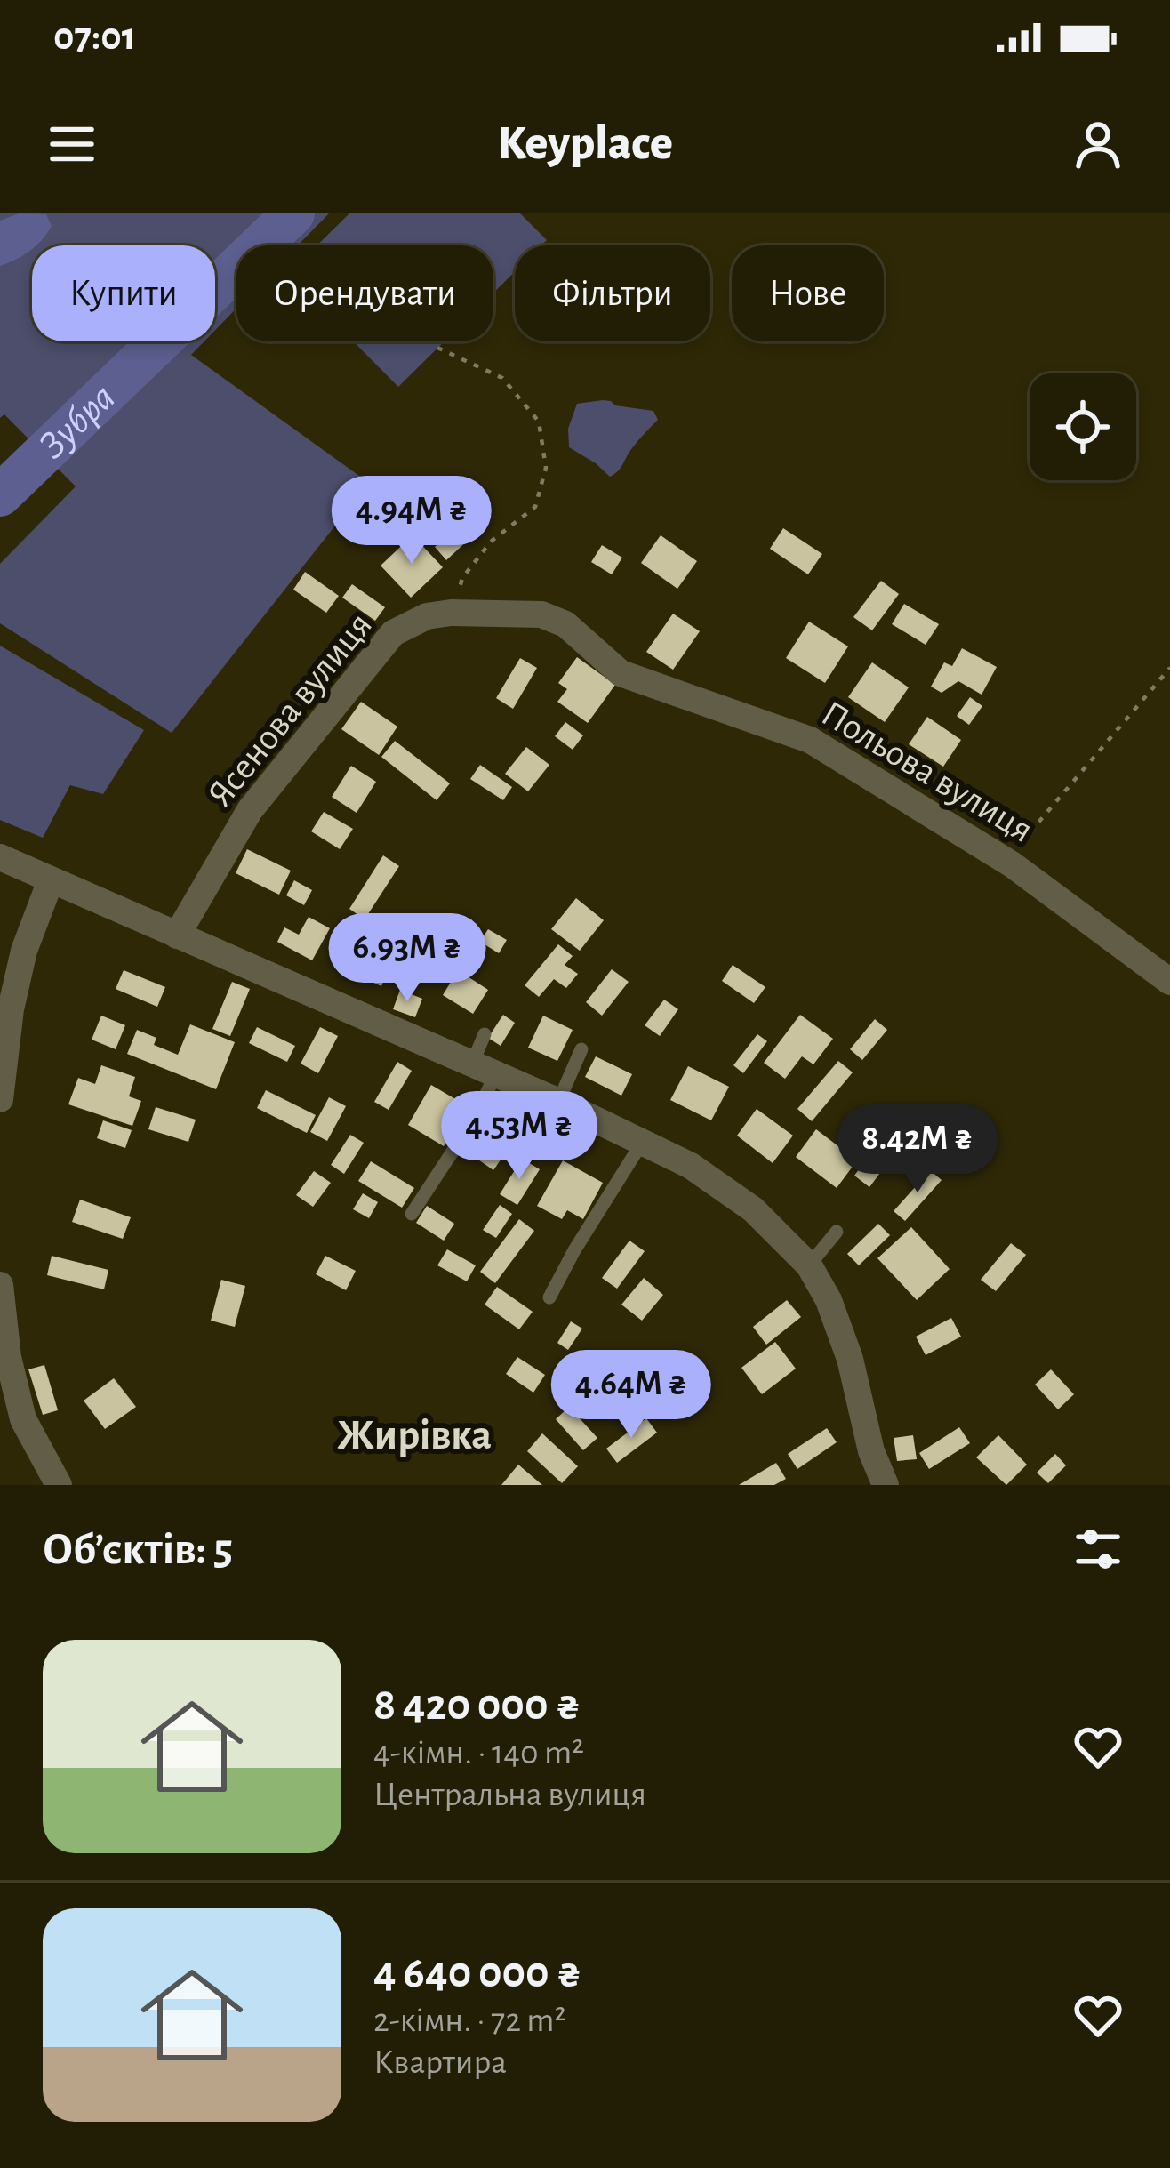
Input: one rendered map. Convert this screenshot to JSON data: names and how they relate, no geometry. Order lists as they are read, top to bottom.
{
  "streets": {
    "street": ["Ясенова вулиця", "Польова вулиця"]
  },
  "crossings": [
    ["Ясенова вулиця", "Польова вулиця"]
  ],
  "districts": ["Жирівка"],
  "water": ["Зубра"],
  "page": {
    "status": "07:01",
    "header": "Keyplace",
    "chip": [
      "Купити",
      "Орендувати",
      "Фільтри",
      "Нове"
    ],
    "price": [
      "4.94M ₴",
      "6.93M ₴",
      "4.53M ₴",
      "8.42M ₴",
      "4.64M ₴"
    ],
    "heading": "Об’єктів: 5",
    "list": [
      {
        "name": "8 420 000 ₴",
        "note": "4-кімн. · 140 m² · Центральна вулиця"
      },
      {
        "name": "4 640 000 ₴",
        "note": "2-кімн. · 72 m² · Квартира"
      }
    ]
  }
}
